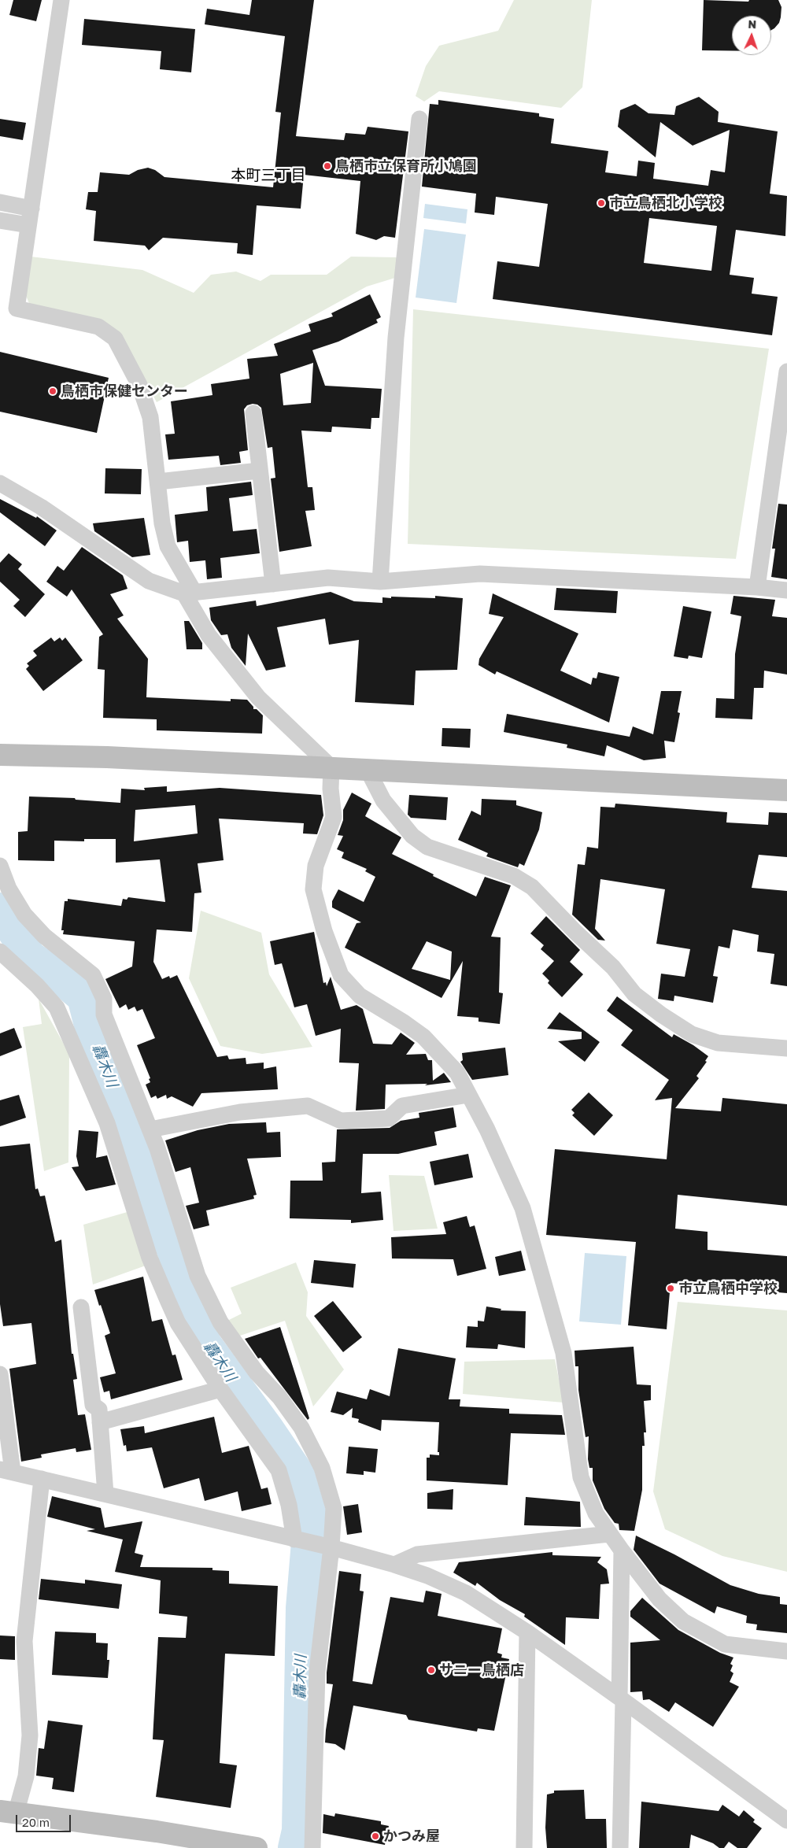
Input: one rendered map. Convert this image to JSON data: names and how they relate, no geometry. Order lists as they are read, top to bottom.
{
  "districts": ["本町三丁目"],
  "water": ["轟木川"],
  "places": [
    "鳥栖市立保育所小鳩園",
    "市立鳥栖北小学校",
    "鳥栖市保健センター",
    "市立鳥栖中学校",
    "サニー鳥栖店",
    "かつみ屋"
  ],
  "scale_bar": "20 m",
  "north": "top"
}
